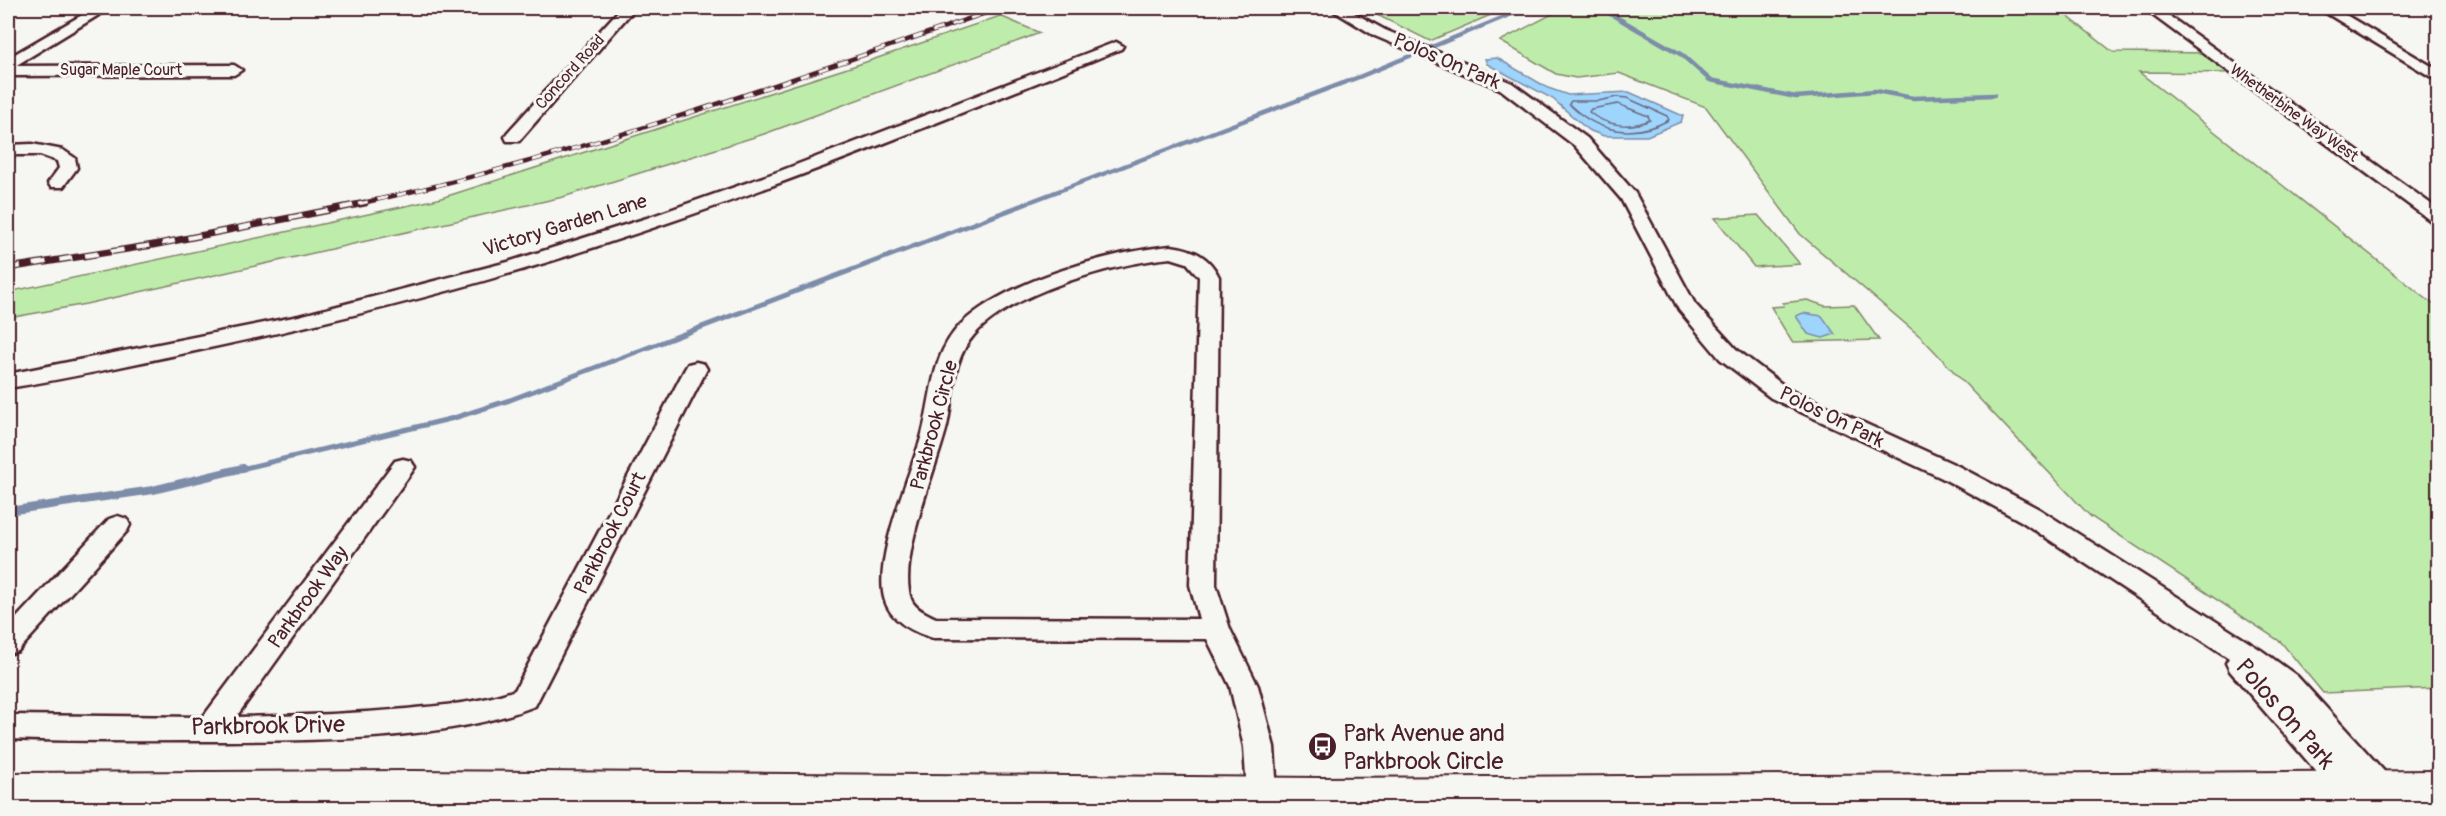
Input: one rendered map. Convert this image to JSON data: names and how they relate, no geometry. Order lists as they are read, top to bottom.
{
  "streets": {
    "street": [
      "Polos On Park",
      "Sugar Maple Court",
      "Concord Road",
      "Whetherbine Way West",
      "Victory Garden Lane",
      "Parkbrook Circle",
      "Parkbrook Court",
      "Parkbrook Way",
      "Parkbrook Drive"
    ]
  },
  "crossings": [
    ["Parkbrook Court", "Parkbrook Drive"],
    ["Parkbrook Way", "Parkbrook Drive"]
  ],
  "places": {
    "bus stop": ["Park Avenue and Parkbrook Circle"]
  }
}
